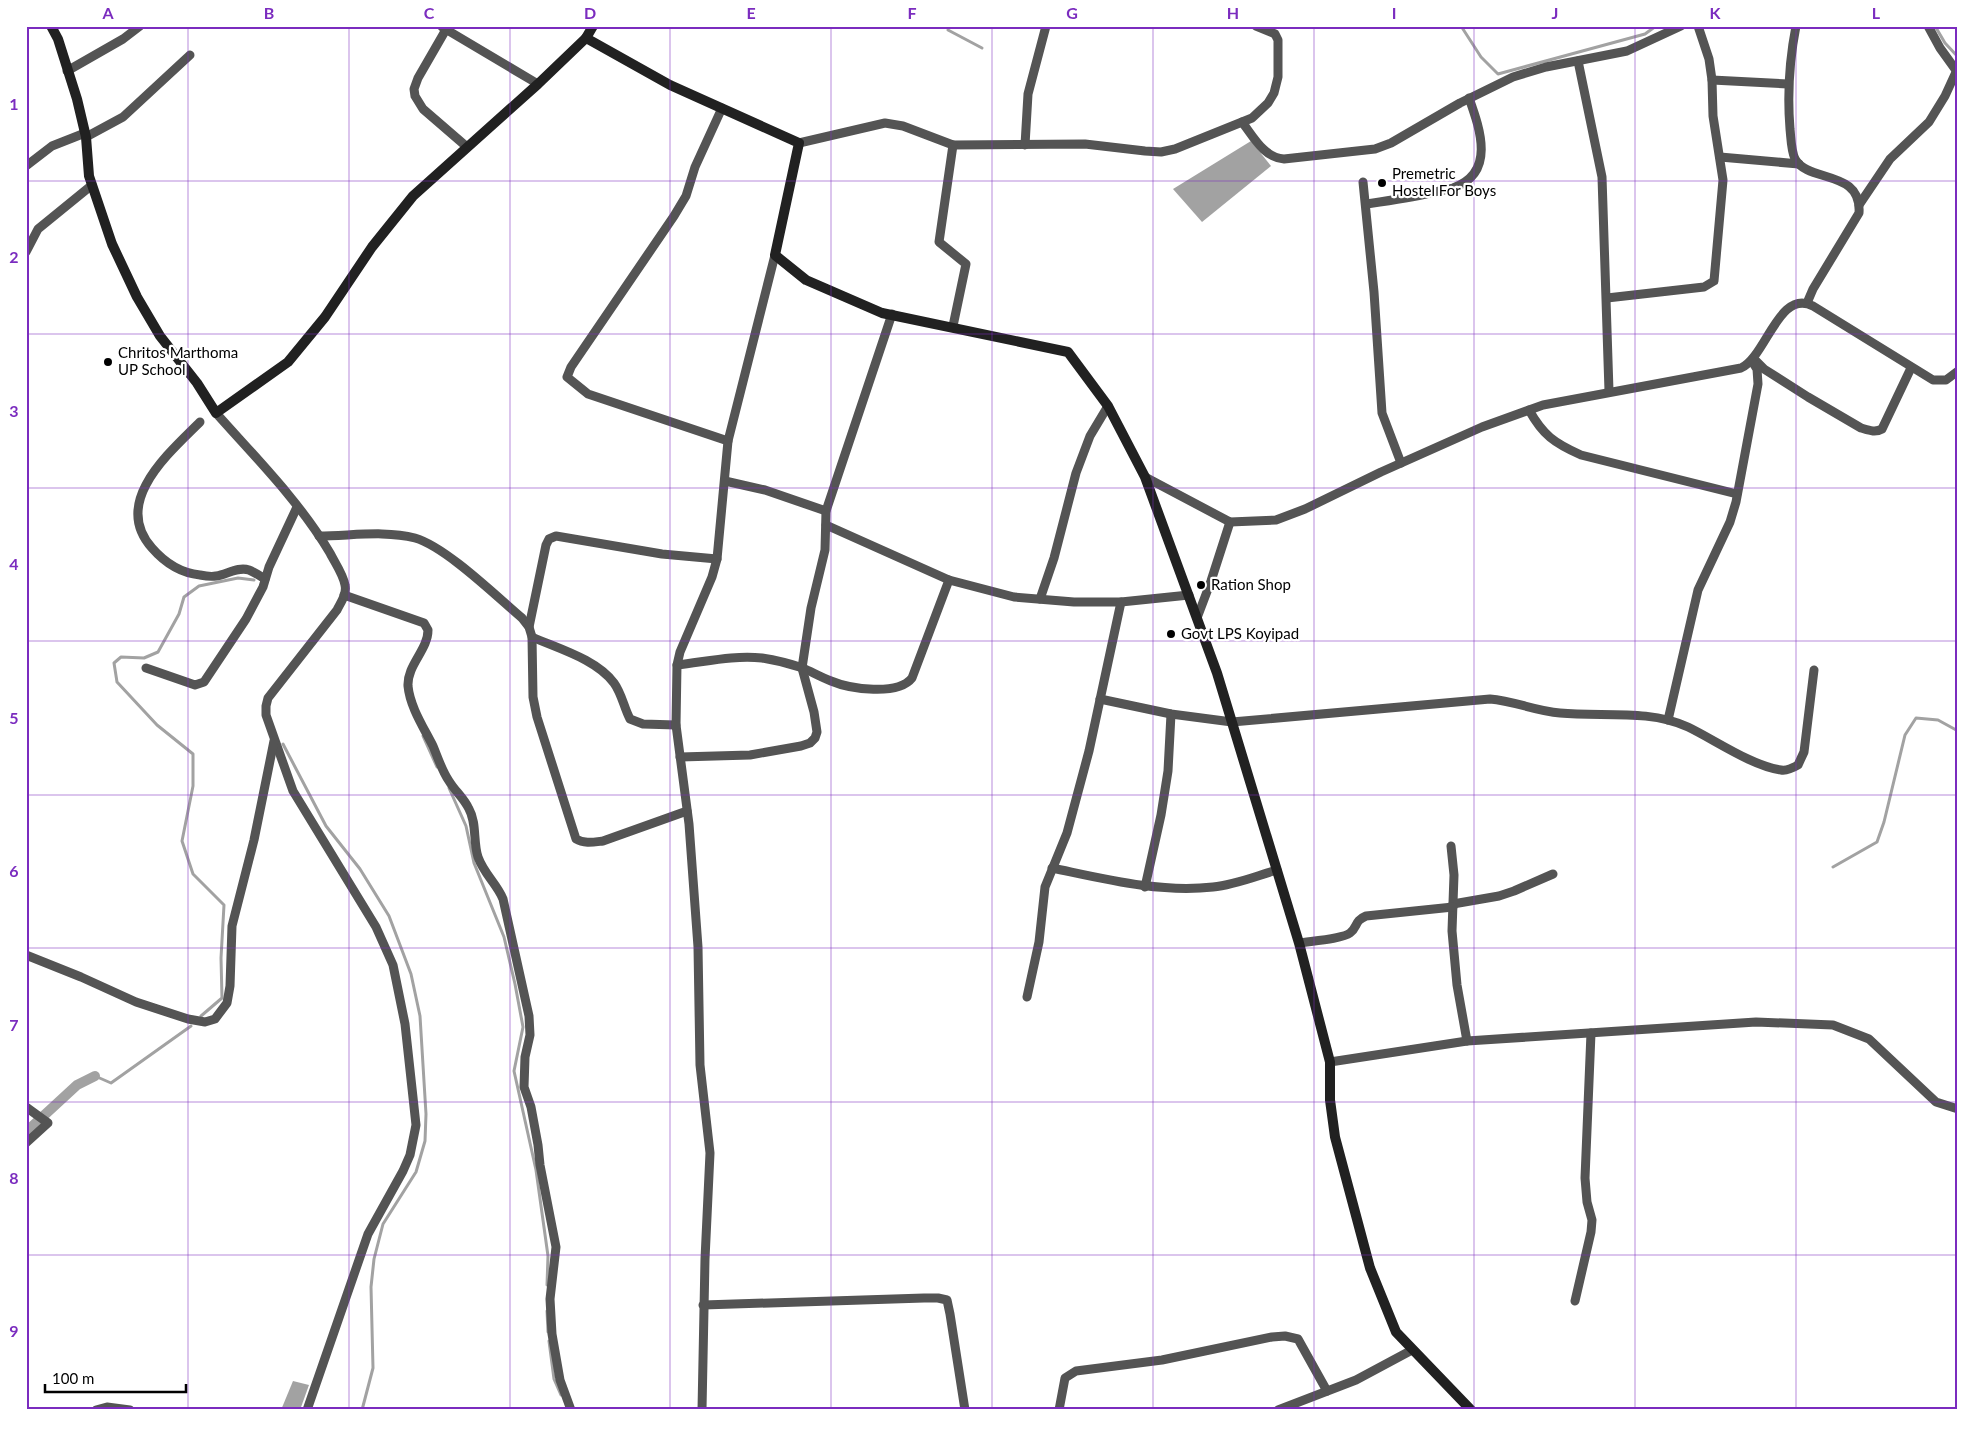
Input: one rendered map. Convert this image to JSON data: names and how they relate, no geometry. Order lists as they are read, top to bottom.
{
  "places": [
    "Premetric Hostel For Boys",
    "Chritos Marthoma UP School",
    "Ration Shop",
    "Govt LPS Koyipad"
  ],
  "scale_bar": "100 m",
  "grid": {
    "columns": [
      "A",
      "B",
      "C",
      "D",
      "E",
      "F",
      "G",
      "H",
      "I",
      "J",
      "K",
      "L"
    ],
    "rows": [
      "1",
      "2",
      "3",
      "4",
      "5",
      "6",
      "7",
      "8",
      "9"
    ]
  }
}
